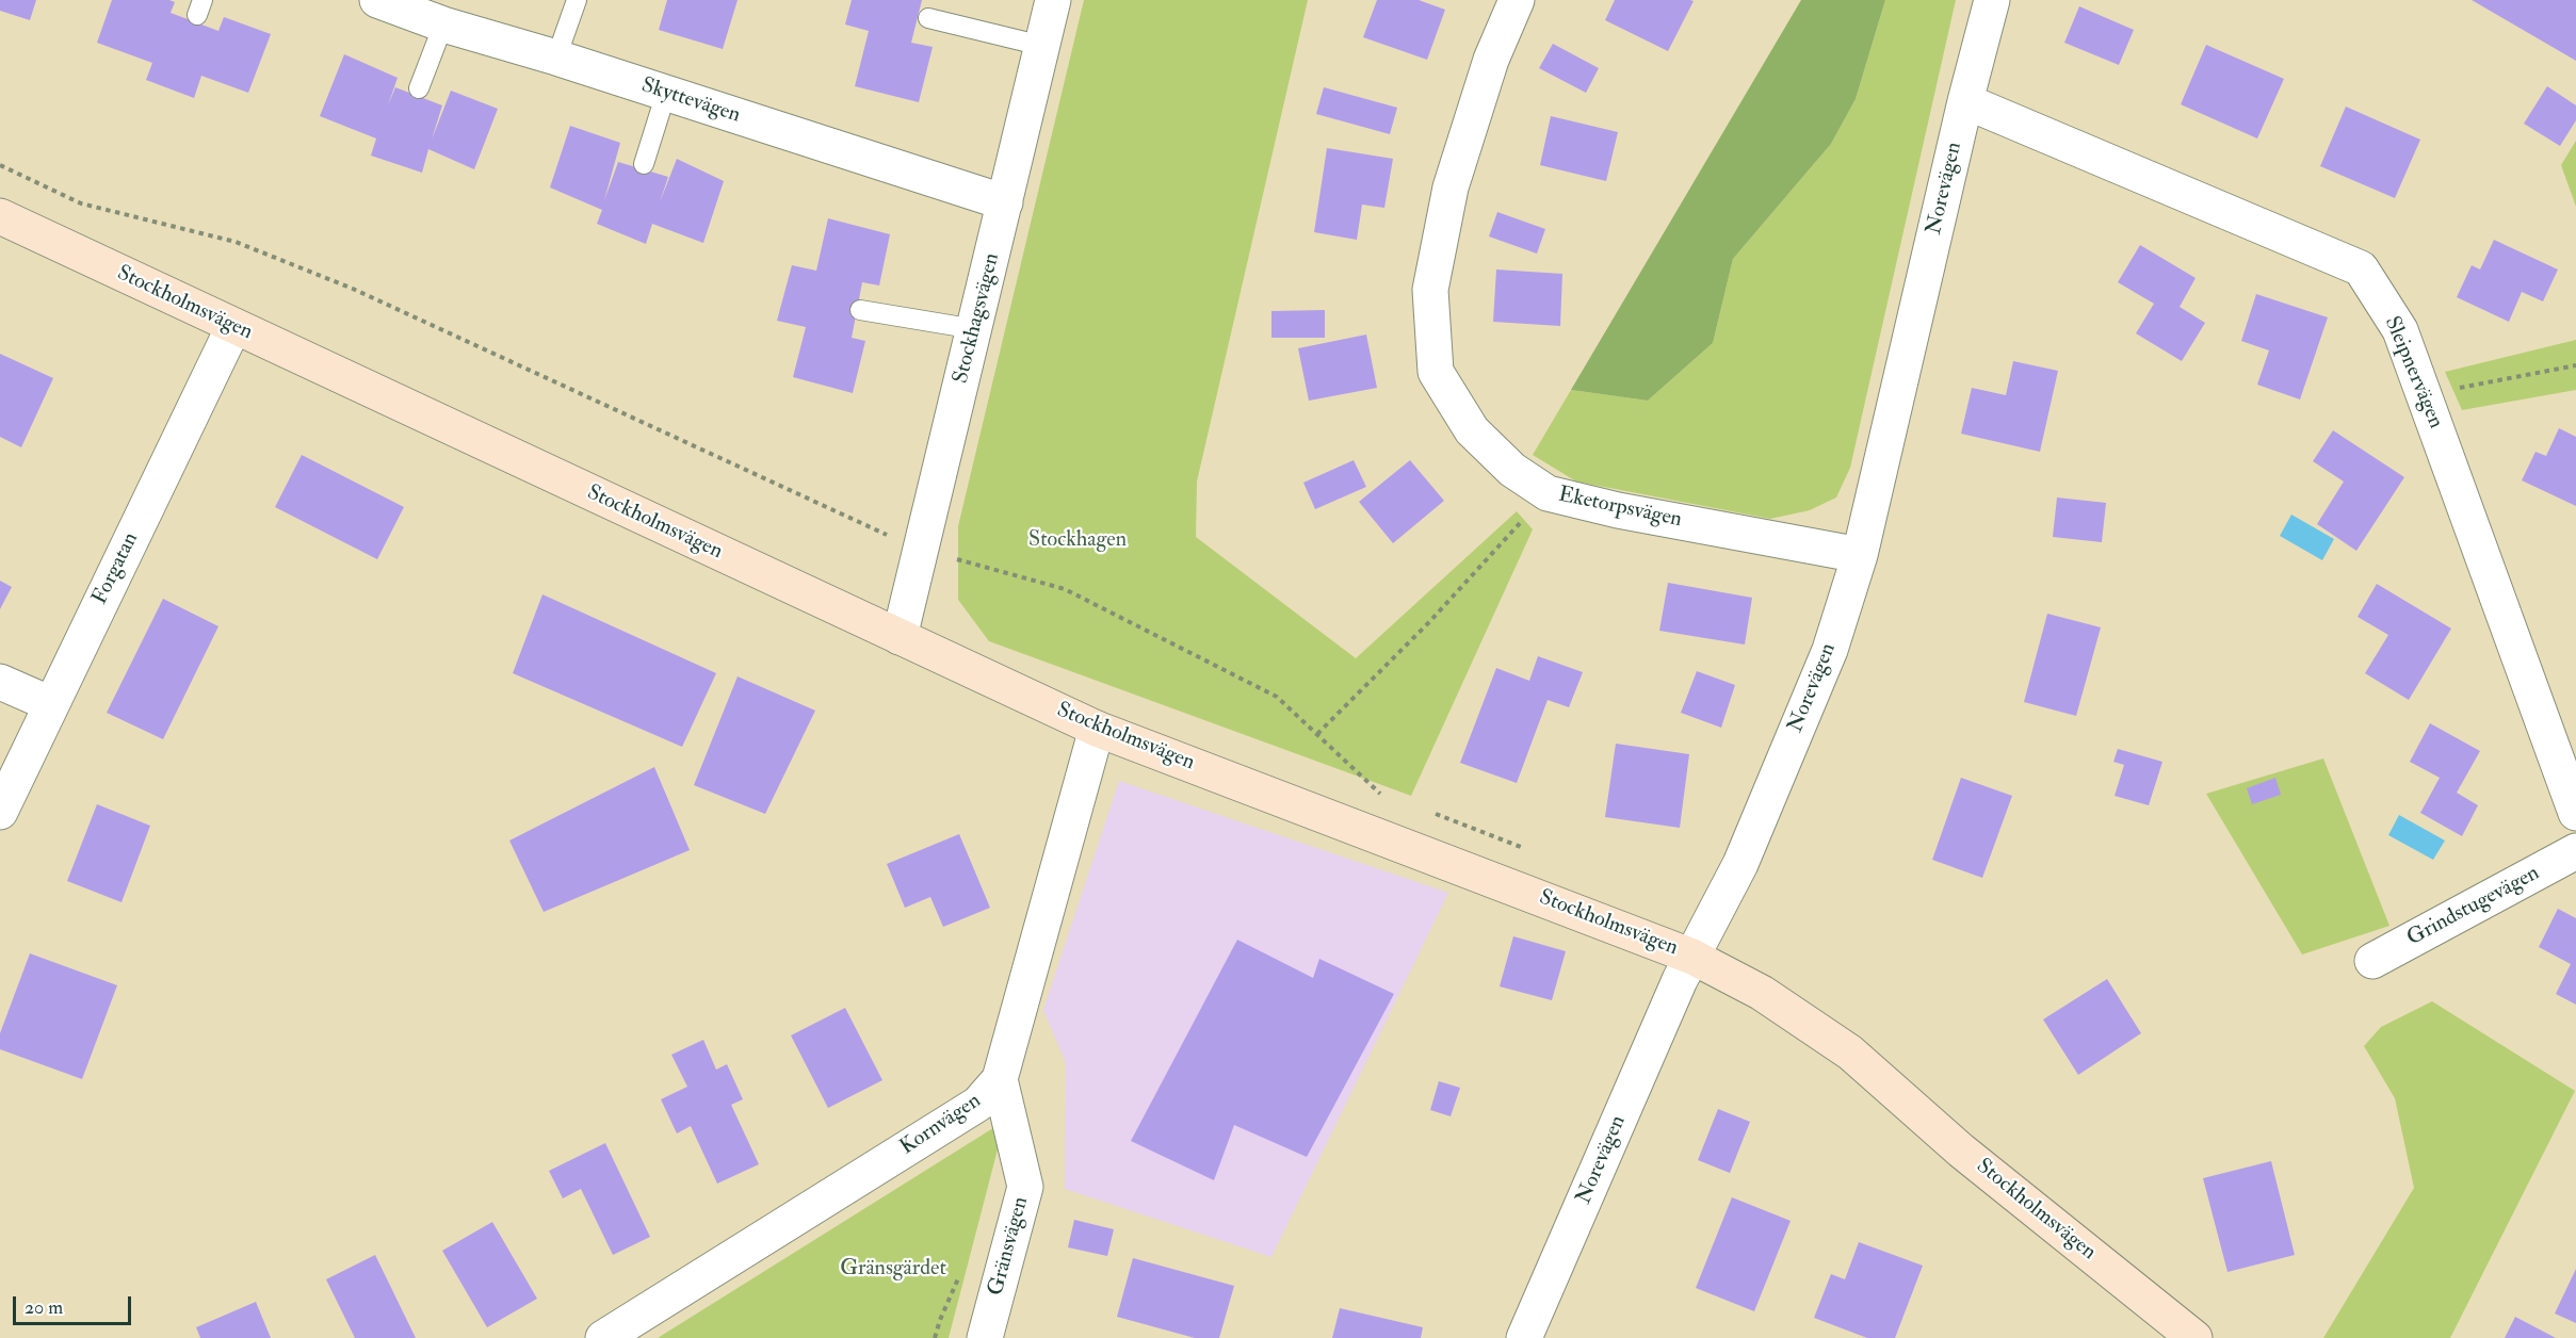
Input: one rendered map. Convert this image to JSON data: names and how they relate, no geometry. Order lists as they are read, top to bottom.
{
  "streets": {
    "street": [
      "Skyttevägen",
      "Norevägen",
      "Stockholmsvägen",
      "Stockhagsvägen",
      "Sleipnervägen",
      "Eketorpsvägen",
      "Forgatan",
      "Grindstugevägen",
      "Kornvägen",
      "Gränsvägen"
    ]
  },
  "crossings": [
    ["Skyttevägen", "Stockhagsvägen"],
    ["Norevägen", "Stockholmsvägen"],
    ["Norevägen", "Sleipnervägen"],
    ["Norevägen", "Eketorpsvägen"],
    ["Stockholmsvägen", "Stockhagsvägen"],
    ["Stockholmsvägen", "Forgatan"],
    ["Stockholmsvägen", "Kornvägen"],
    ["Kornvägen", "Gränsvägen"]
  ],
  "parks": ["Stockhagen", "Gränsgärdet"],
  "scale_bar": "20 m"
}
